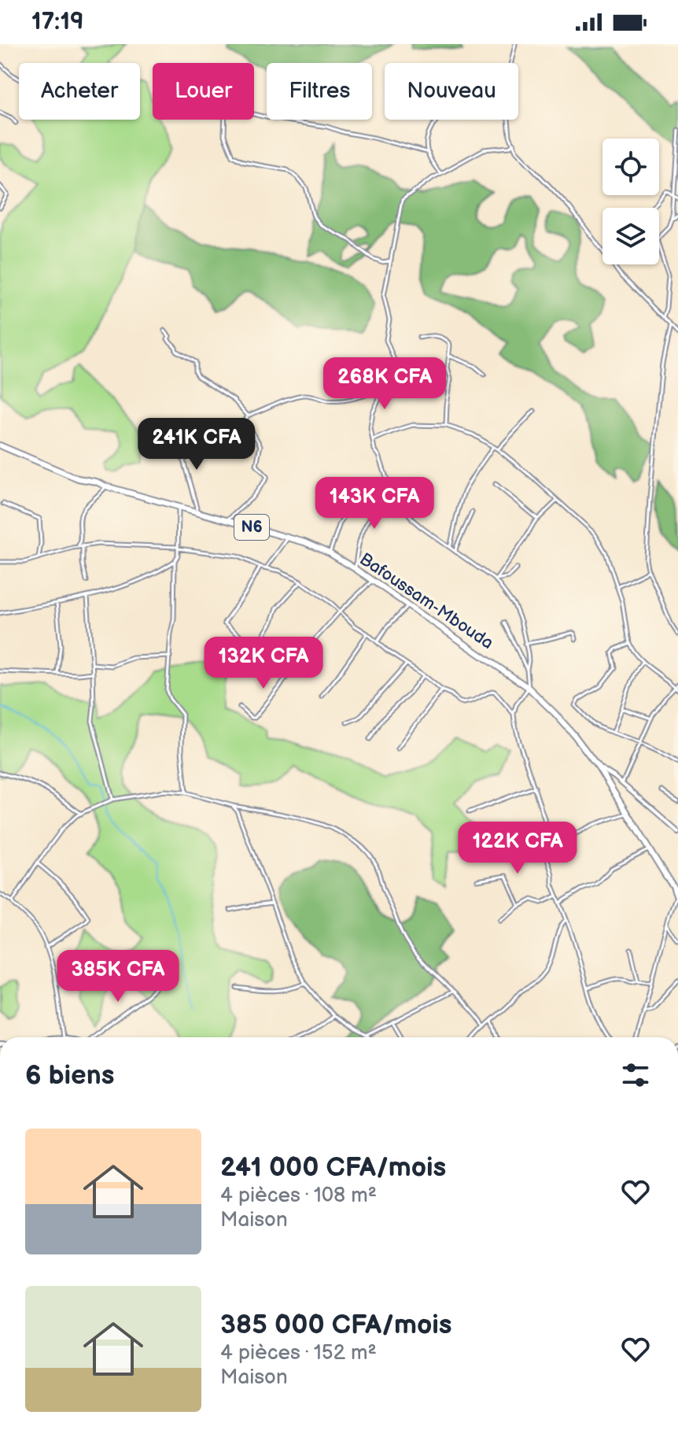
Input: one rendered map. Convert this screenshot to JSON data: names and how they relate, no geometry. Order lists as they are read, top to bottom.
{
  "streets": {
    "highway": ["N6", "Bafoussam-Mbouda"]
  },
  "page": {
    "status": "17:19",
    "chip": [
      "Acheter",
      "Louer",
      "Filtres",
      "Nouveau"
    ],
    "price": [
      "268K CFA",
      "241K CFA",
      "143K CFA",
      "132K CFA",
      "122K CFA",
      "385K CFA"
    ],
    "heading": "6 biens",
    "list": [
      {
        "name": "241 000 CFA/mois",
        "note": "4 pièces · 108 m² · Maison"
      },
      {
        "name": "385 000 CFA/mois",
        "note": "4 pièces · 152 m² · Maison"
      }
    ]
  }
}
